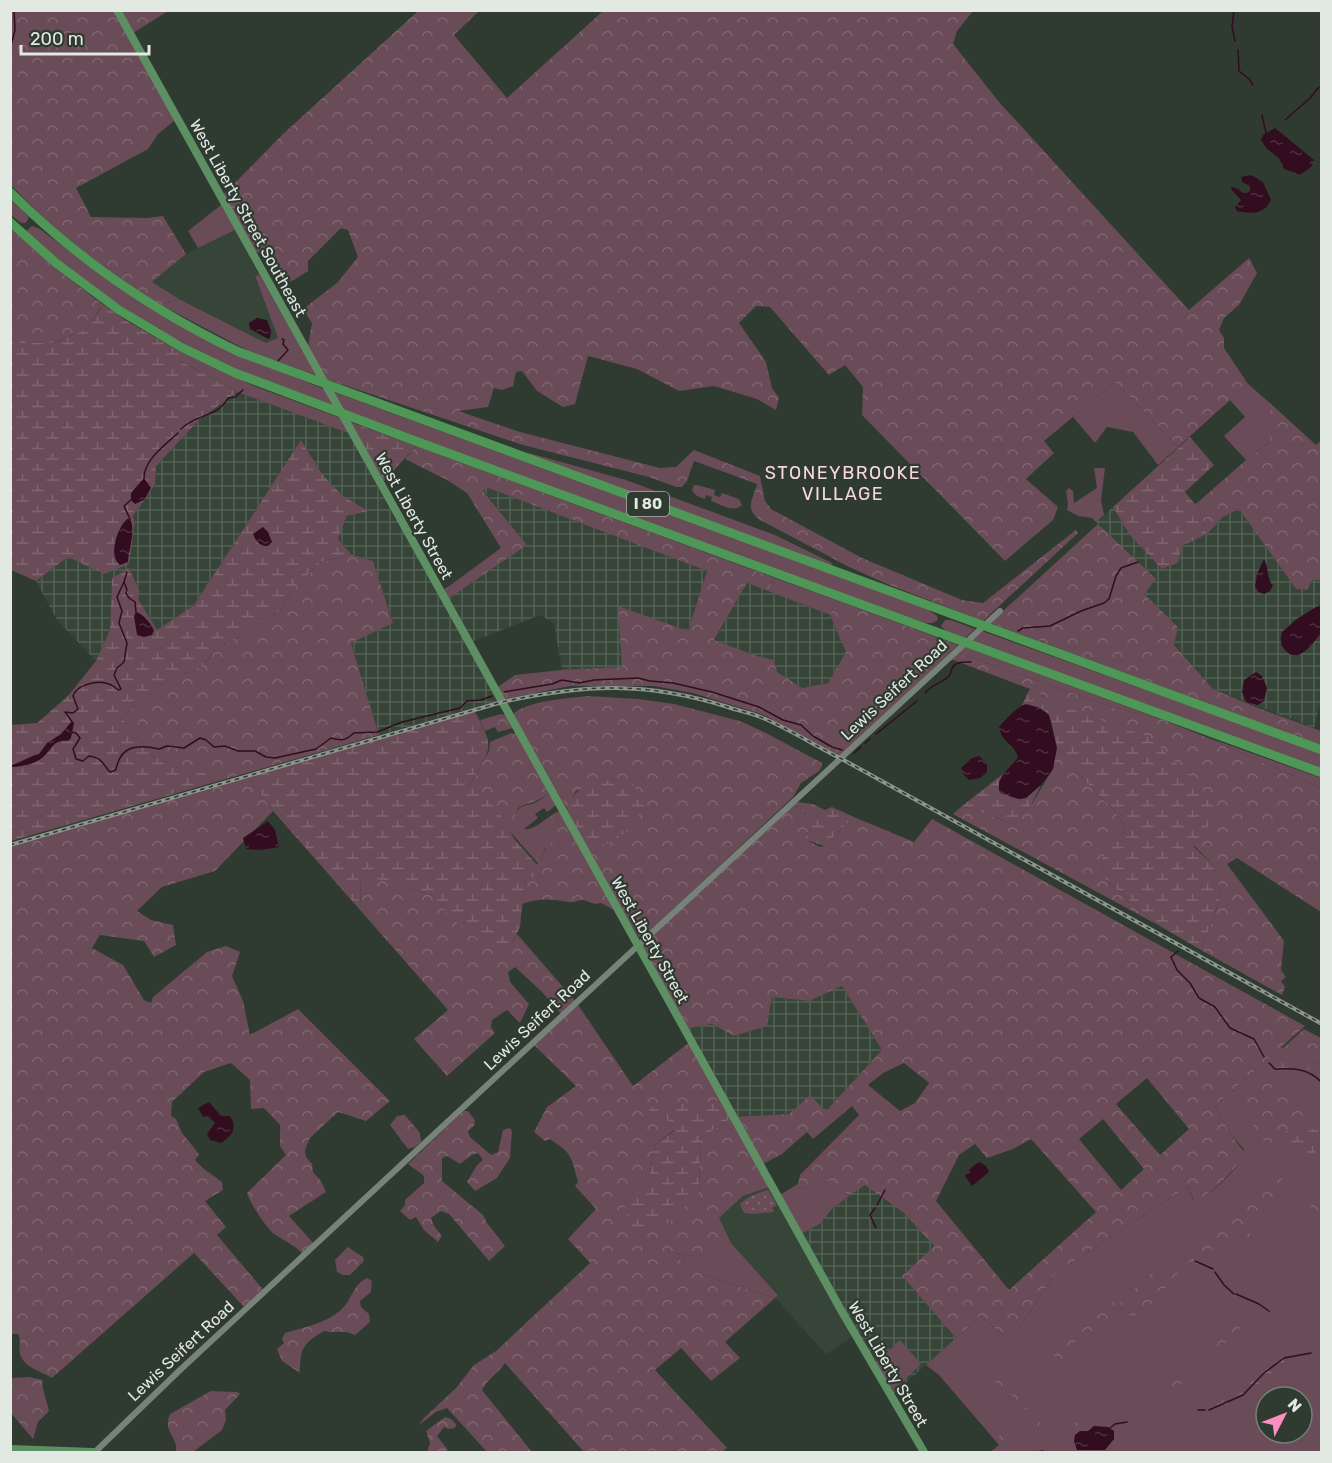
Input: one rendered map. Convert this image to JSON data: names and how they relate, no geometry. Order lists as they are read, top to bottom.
{
  "streets": {
    "highway": ["I 80"],
    "main road": ["West Liberty Street Southeast", "West Liberty Street"],
    "street": ["Lewis Seifert Road"]
  },
  "crossings": [
    ["West Liberty Street Southeast", "West Liberty Street"],
    ["West Liberty Street", "Lewis Seifert Road"]
  ],
  "districts": ["STONEYBROOKE VILLAGE"],
  "scale_bar": "200 m",
  "north": "top right"
}
